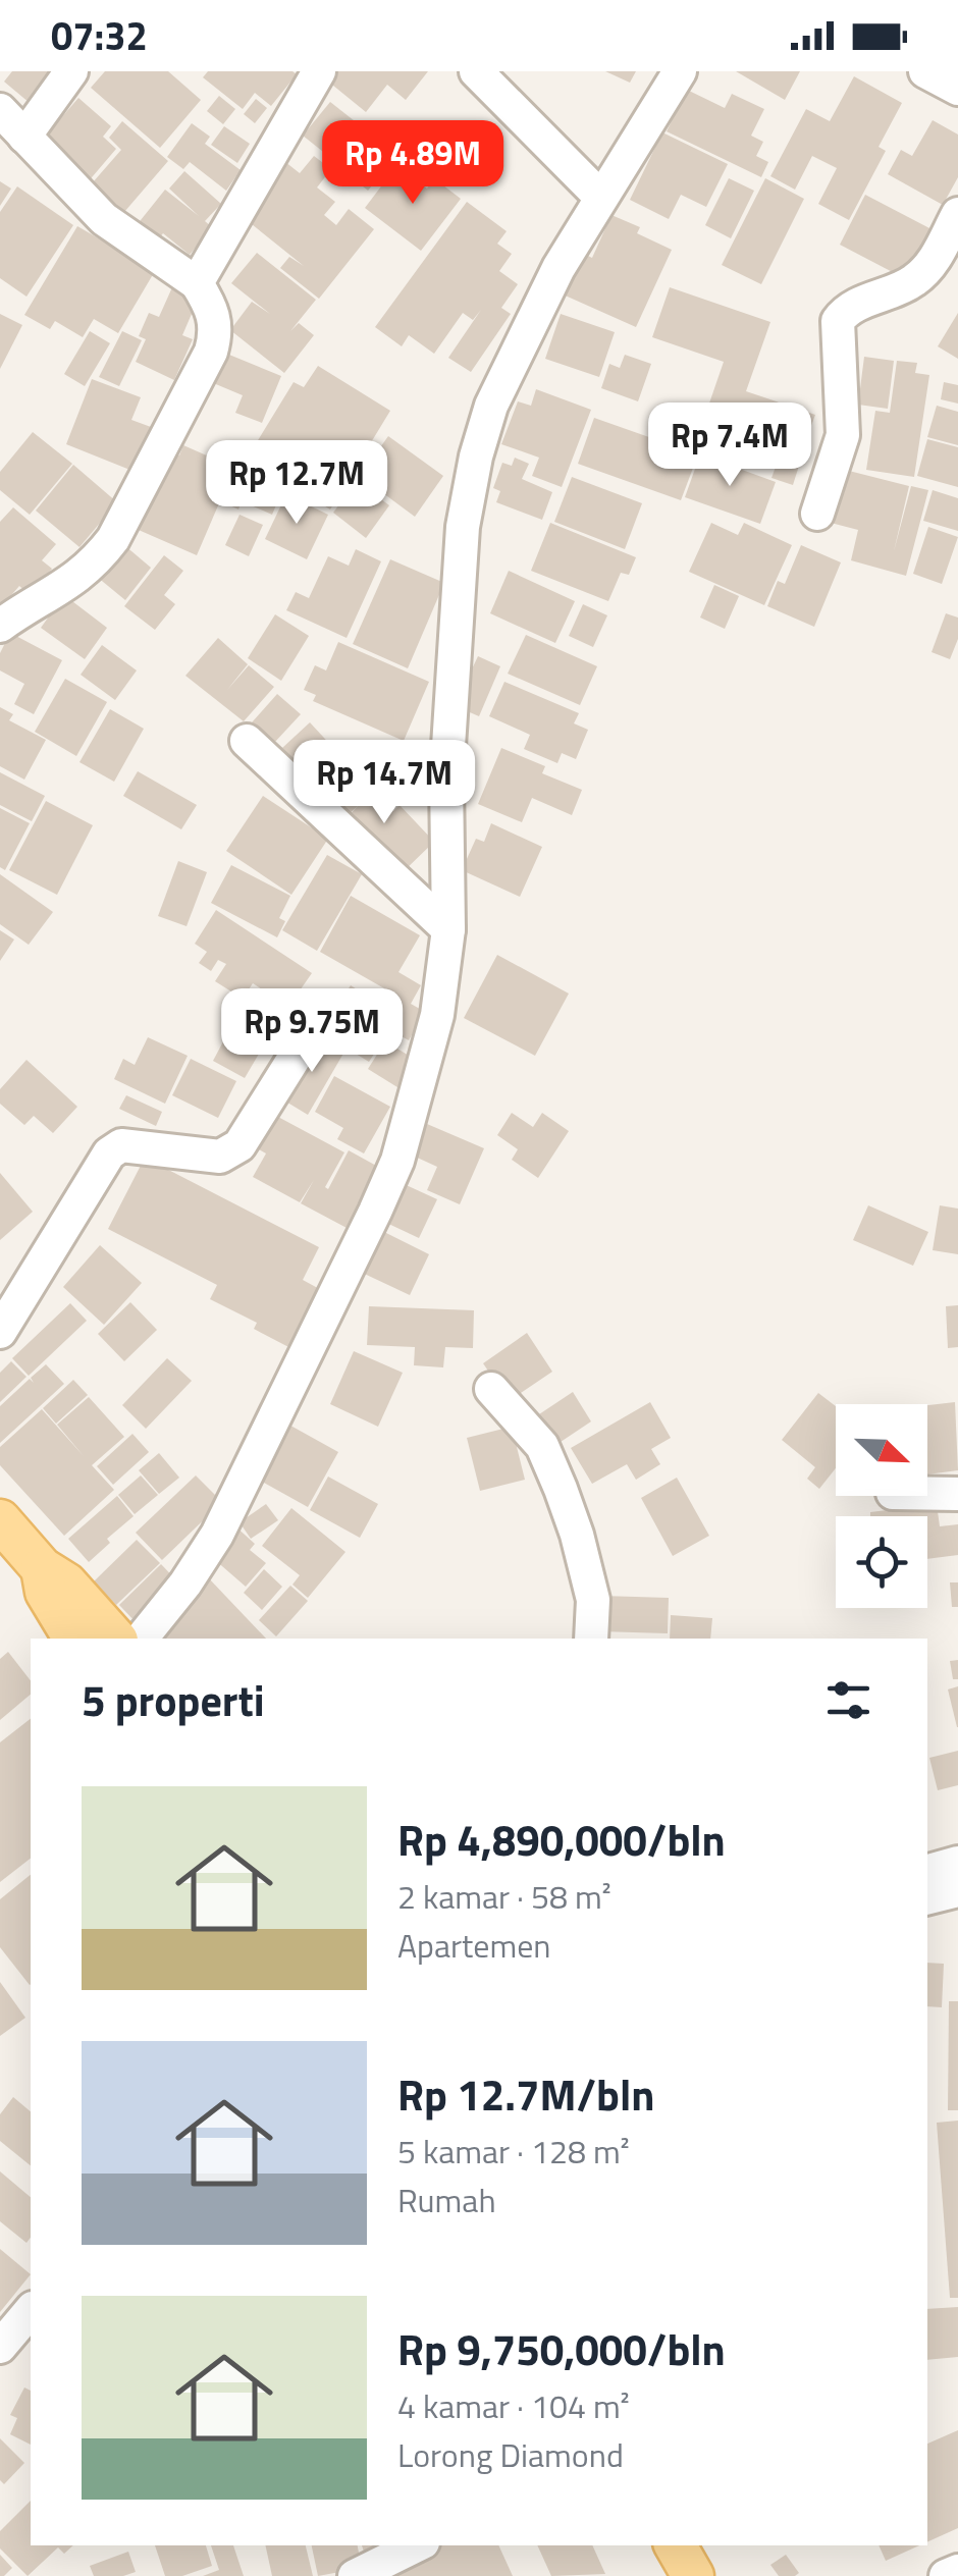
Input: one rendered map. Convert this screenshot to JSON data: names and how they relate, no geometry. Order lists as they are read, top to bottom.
{
  "north": "bottom right",
  "page": {
    "status": "07:32",
    "price": [
      "Rp 4.89M",
      "Rp 7.4M",
      "Rp 12.7M",
      "Rp 14.7M",
      "Rp 9.75M"
    ],
    "heading": "5 properti",
    "list": [
      {
        "name": "Rp 4,890,000/bln",
        "note": "2 kamar · 58 m² · Apartemen"
      },
      {
        "name": "Rp 12.7M/bln",
        "note": "5 kamar · 128 m² · Rumah"
      },
      {
        "name": "Rp 9,750,000/bln",
        "note": "4 kamar · 104 m² · Lorong Diamond"
      }
    ]
  }
}
